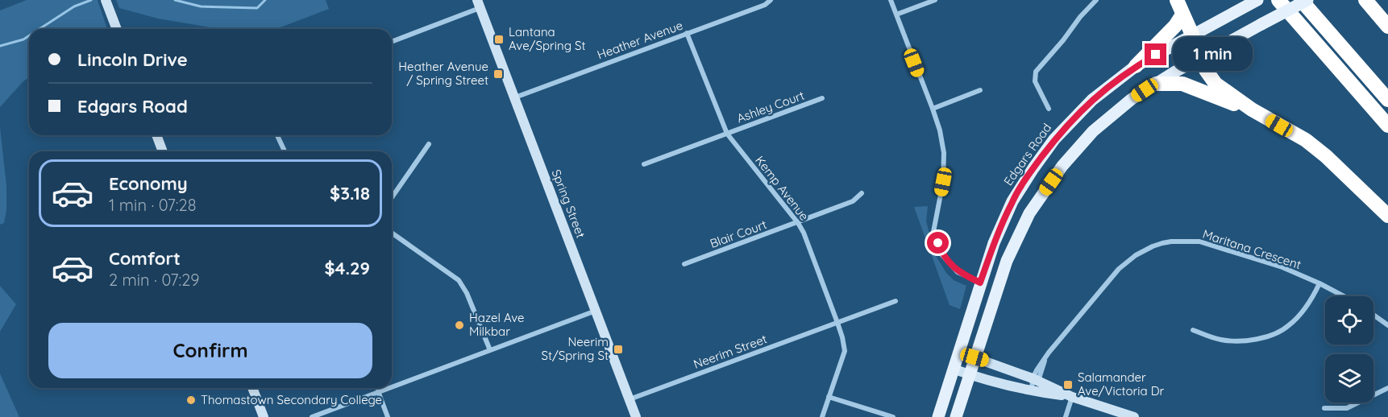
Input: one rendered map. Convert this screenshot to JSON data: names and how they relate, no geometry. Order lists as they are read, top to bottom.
{
  "streets": {
    "main road": ["Edgars Road"],
    "street": [
      "Heather Avenue",
      "Ashley Court",
      "Kemp Avenue",
      "Spring Street",
      "Blair Court",
      "Maritana Crescent",
      "Neerim Street"
    ]
  },
  "crossings": [
    ["Heather Avenue", "Kemp Avenue"],
    ["Heather Avenue", "Spring Street"],
    ["Ashley Court", "Kemp Avenue"],
    ["Kemp Avenue", "Blair Court"],
    ["Kemp Avenue", "Neerim Street"],
    ["Spring Street", "Neerim Street"]
  ],
  "places": {
    "transit": [
      "Lantana Ave/Spring St",
      "Heather Avenue / Spring Street",
      "Neerim St/Spring St",
      "Salamander Ave/Victoria Dr"
    ],
    "other": ["Hazel Ave Milkbar", "Thomastown Secondary College"]
  },
  "page": {
    "banner": ["Lincoln Drive", "Edgars Road"],
    "bubble": "1 min",
    "list": [
      {
        "name": "Economy",
        "note": "1 min · 07:28",
        "value": "$3.18"
      },
      {
        "name": "Comfort",
        "note": "2 min · 07:29",
        "value": "$4.29"
      }
    ],
    "buttons": "Confirm"
  }
}
